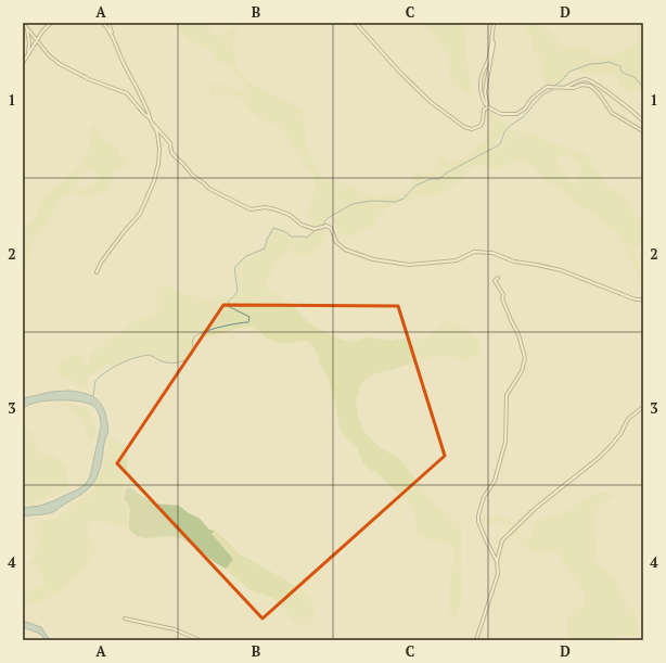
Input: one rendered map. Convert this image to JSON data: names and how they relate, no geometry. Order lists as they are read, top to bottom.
{
  "grid": {
    "columns": [
      "A",
      "B",
      "C",
      "D"
    ],
    "rows": [
      "1",
      "2",
      "3",
      "4"
    ]
  }
}
